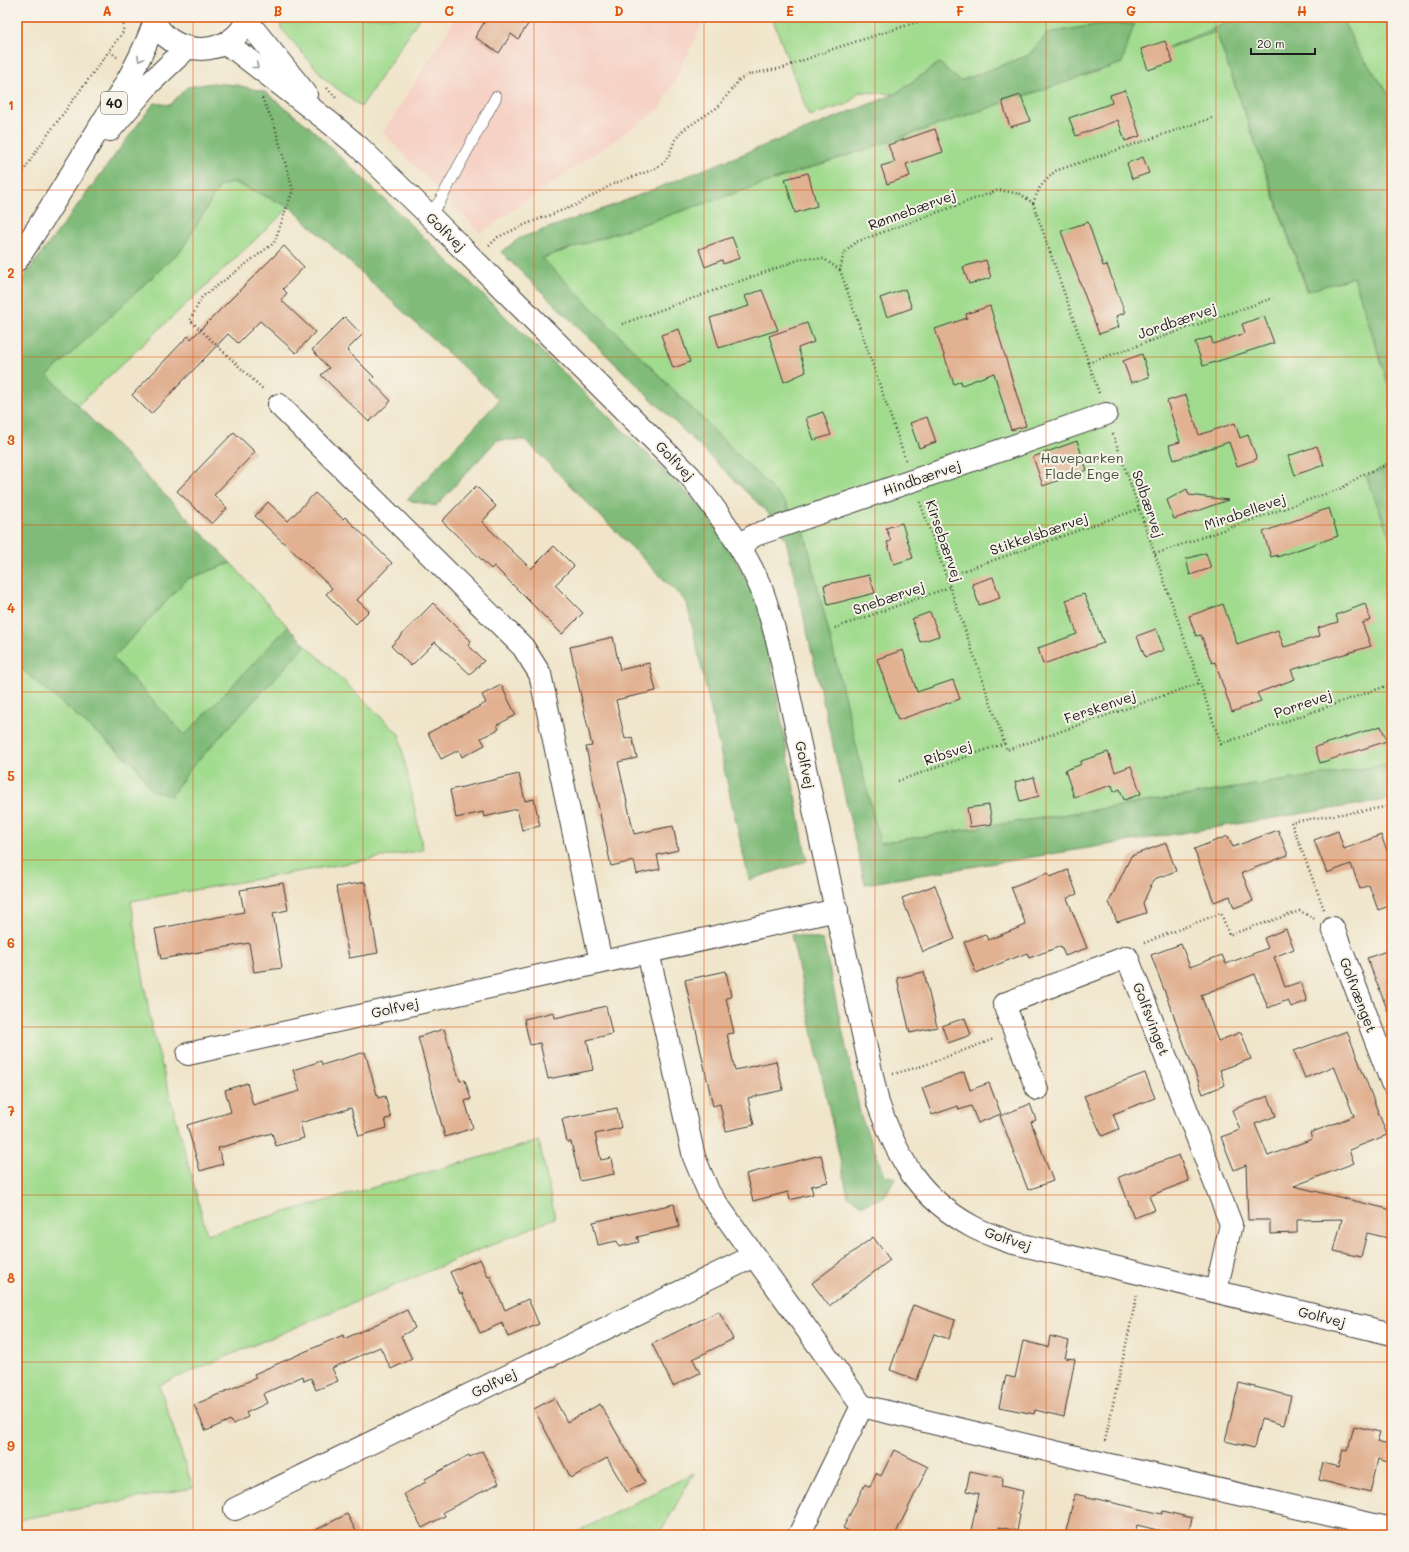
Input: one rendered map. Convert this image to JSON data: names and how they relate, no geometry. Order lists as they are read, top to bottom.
{
  "streets": {
    "street": [
      "40",
      "Golfvej",
      "Hindbærvej",
      "Golfvænget",
      "Golfsvinget"
    ],
    "path": [
      "Rønnebærvej",
      "Jordbærvej",
      "Solbærvej",
      "Mirabellevej",
      "Stikkelsbærvej",
      "Kirsebærvej",
      "Snebærvej",
      "Porrevej",
      "Ferskenvej",
      "Ribsvej"
    ]
  },
  "crossings": [
    ["40", "Golfvej"],
    ["Rønnebærvej", "Solbærvej"],
    ["Rønnebærvej", "Kirsebærvej"],
    ["Golfvej", "Hindbærvej"],
    ["Golfvej", "Golfsvinget"],
    ["Jordbærvej", "Solbærvej"],
    ["Hindbærvej", "Solbærvej"],
    ["Hindbærvej", "Kirsebærvej"],
    ["Solbærvej", "Mirabellevej"],
    ["Solbærvej", "Stikkelsbærvej"],
    ["Solbærvej", "Porrevej"],
    ["Solbærvej", "Ferskenvej"],
    ["Stikkelsbærvej", "Kirsebærvej"],
    ["Kirsebærvej", "Snebærvej"],
    ["Kirsebærvej", "Ferskenvej"],
    ["Kirsebærvej", "Ribsvej"]
  ],
  "parks": ["Haveparken Flade Enge"],
  "scale_bar": "20 m",
  "grid": {
    "columns": [
      "A",
      "B",
      "C",
      "D",
      "E",
      "F",
      "G",
      "H"
    ],
    "rows": [
      "1",
      "2",
      "3",
      "4",
      "5",
      "6",
      "7",
      "8",
      "9"
    ]
  }
}
